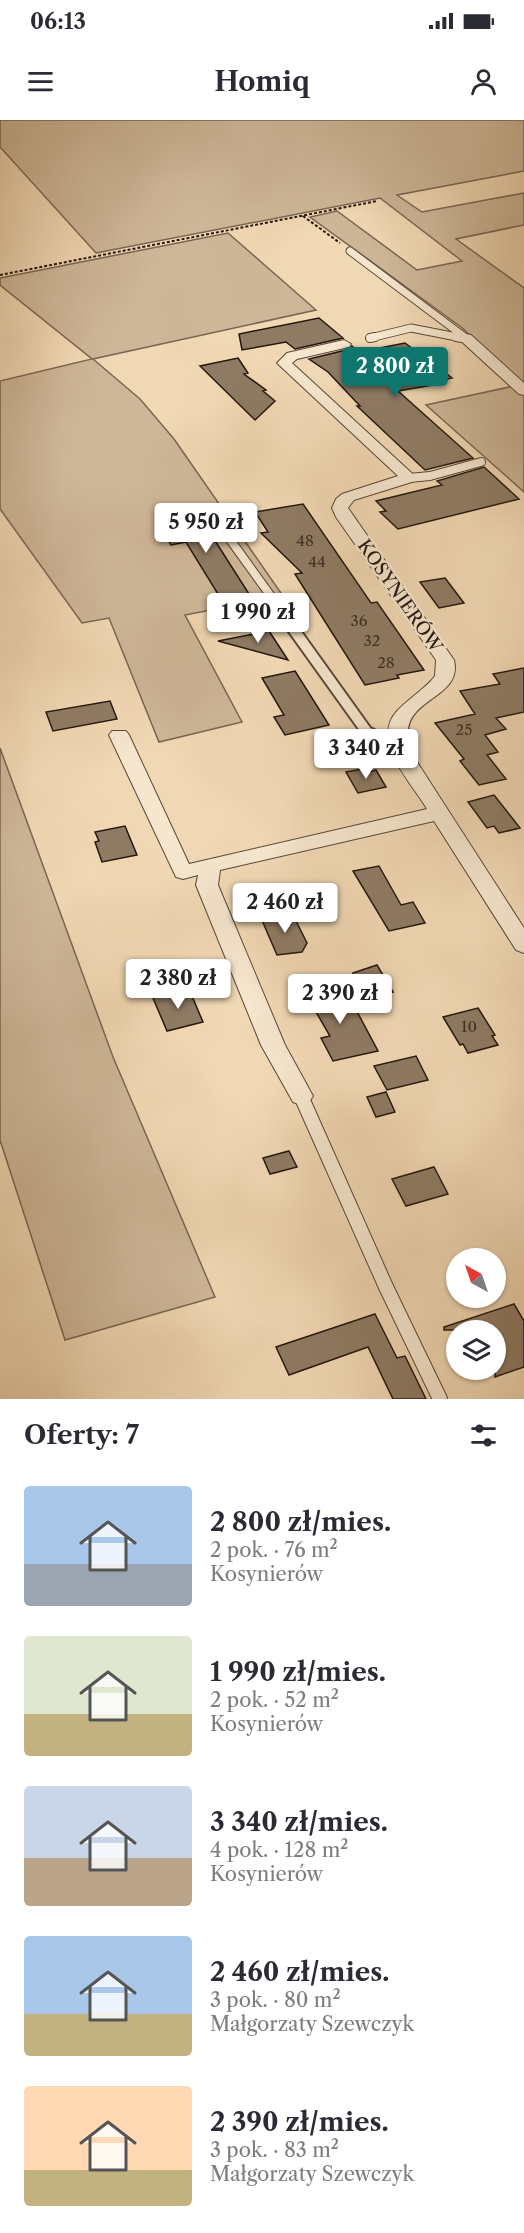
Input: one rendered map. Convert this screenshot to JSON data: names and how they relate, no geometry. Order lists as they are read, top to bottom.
{
  "streets": {
    "street": ["KOSYNIERÓW"]
  },
  "house_numbers": [
    "48",
    "44",
    "36",
    "32",
    "28",
    "25",
    "10"
  ],
  "north": "top left",
  "page": {
    "status": "06:13",
    "header": "Homiq",
    "price": [
      "2 800 zł",
      "5 950 zł",
      "1 990 zł",
      "3 340 zł",
      "2 460 zł",
      "2 380 zł",
      "2 390 zł"
    ],
    "heading": "Oferty: 7",
    "list": [
      {
        "name": "2 800 zł/mies.",
        "note": "2 pok. · 76 m² · Kosynierów"
      },
      {
        "name": "1 990 zł/mies.",
        "note": "2 pok. · 52 m² · Kosynierów"
      },
      {
        "name": "3 340 zł/mies.",
        "note": "4 pok. · 128 m² · Kosynierów"
      },
      {
        "name": "2 460 zł/mies.",
        "note": "3 pok. · 80 m² · Małgorzaty Szewczyk"
      },
      {
        "name": "2 390 zł/mies.",
        "note": "3 pok. · 83 m² · Małgorzaty Szewczyk"
      }
    ]
  }
}
